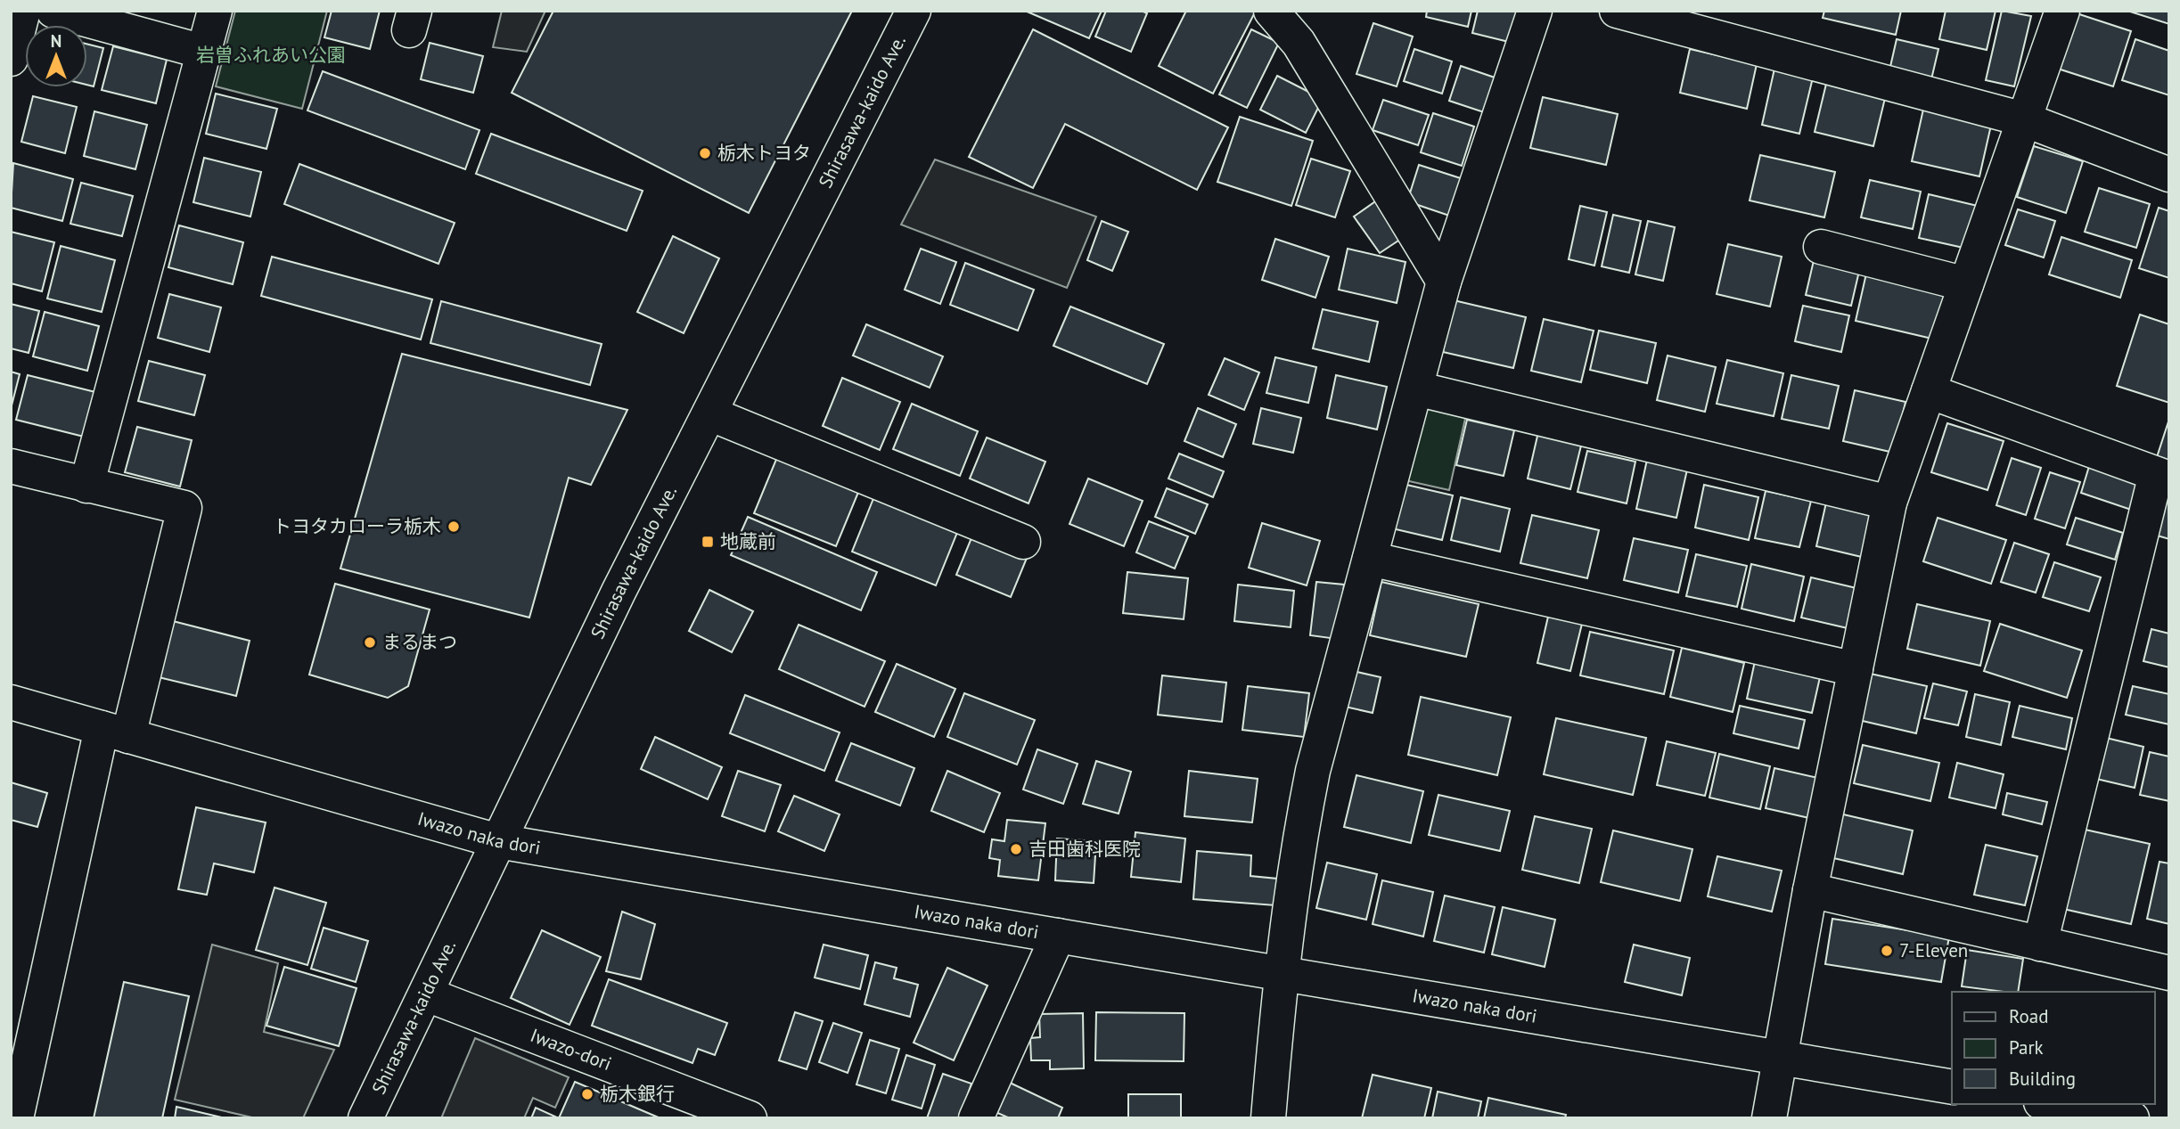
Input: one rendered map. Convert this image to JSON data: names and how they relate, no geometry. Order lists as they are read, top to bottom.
{
  "streets": {
    "street": ["Shirasawa-kaido Ave.", "Iwazo naka dori", "Iwazo-dori"]
  },
  "crossings": [
    ["Shirasawa-kaido Ave.", "Iwazo naka dori"],
    ["Shirasawa-kaido Ave.", "Iwazo-dori"]
  ],
  "parks": ["岩曽ふれあい公園"],
  "places": {
    "other": [
      "栃木トヨタ",
      "トヨタカローラ栃木",
      "まるまつ",
      "吉田歯科医院",
      "7-Eleven",
      "栃木銀行"
    ],
    "transit": ["地蔵前"]
  },
  "legend": ["Road", "Park", "Building"],
  "north": "top"
}
